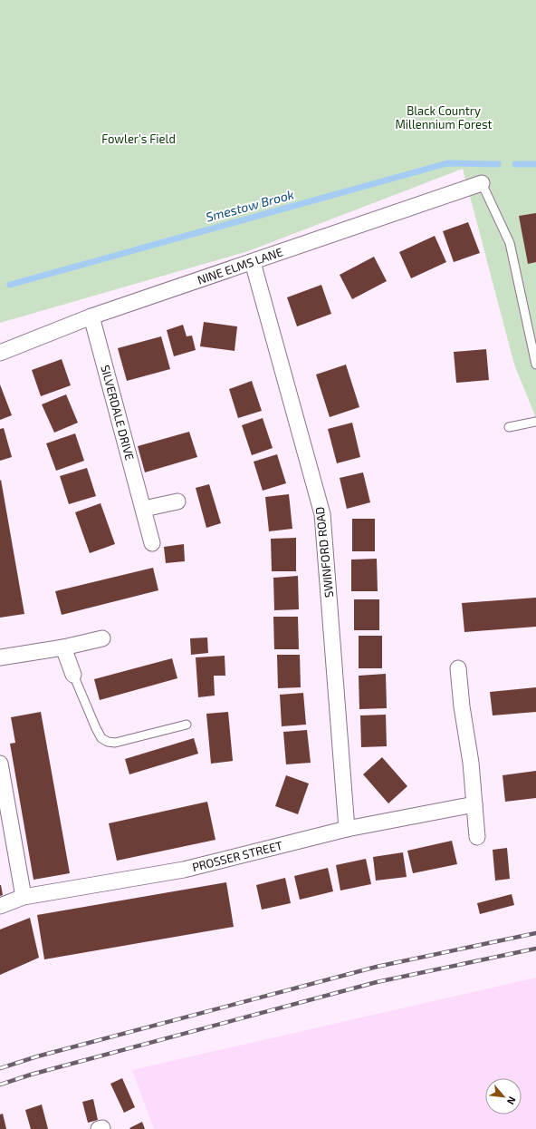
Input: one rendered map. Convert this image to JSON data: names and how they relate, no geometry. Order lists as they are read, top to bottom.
{
  "streets": {
    "street": [
      "NINE ELMS LANE",
      "SILVERDALE DRIVE",
      "SWINFORD ROAD",
      "PROSSER STREET"
    ]
  },
  "crossings": [
    ["NINE ELMS LANE", "SILVERDALE DRIVE"],
    ["NINE ELMS LANE", "SWINFORD ROAD"],
    ["SWINFORD ROAD", "PROSSER STREET"]
  ],
  "water": ["Smestow Brook"],
  "parks": ["Black Country Millennium Forest", "Fowler's Field"],
  "north": "bottom right"
}
